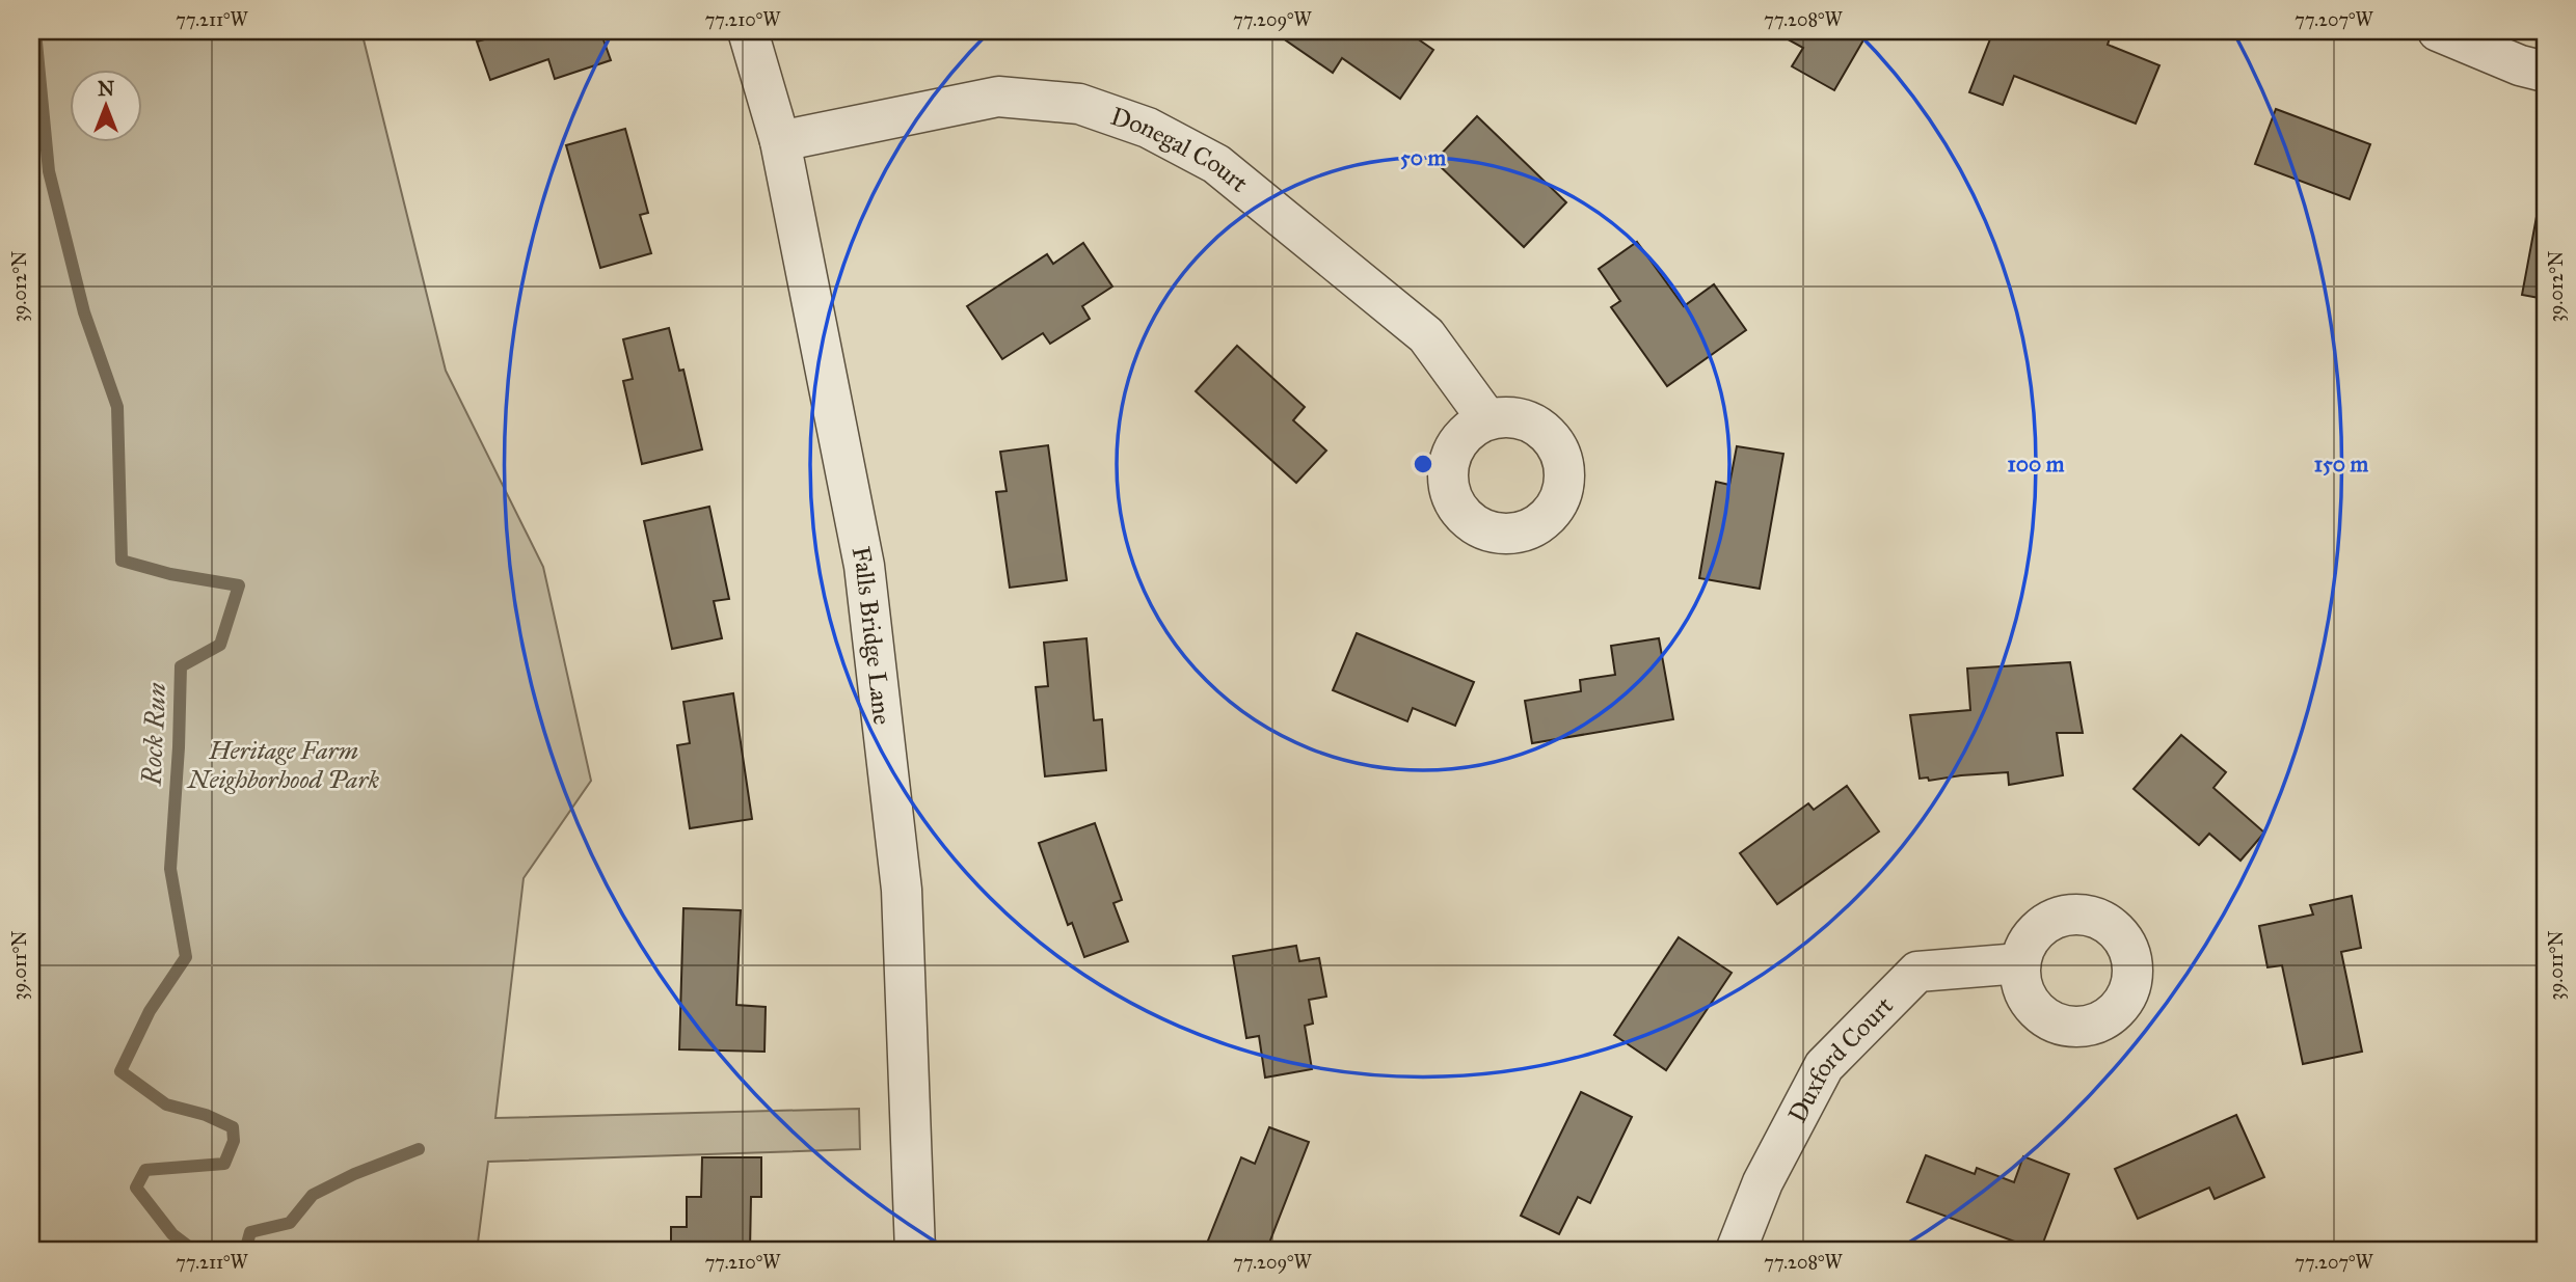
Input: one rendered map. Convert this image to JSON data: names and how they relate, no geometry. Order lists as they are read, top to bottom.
{
  "streets": {
    "street": ["Donegal Court", "Falls Bridge Lane", "Duxford Court"]
  },
  "crossings": [
    ["Donegal Court", "Falls Bridge Lane"]
  ],
  "water": ["Rock Run"],
  "parks": ["Heritage Farm Neighborhood Park"],
  "north": "top",
  "coordinates": [
    "77.211°W",
    "77.210°W",
    "77.209°W",
    "77.208°W",
    "77.207°W",
    "39.012°N",
    "39.011°N"
  ],
  "rings": ["50 m", "100 m", "150 m"]
}
